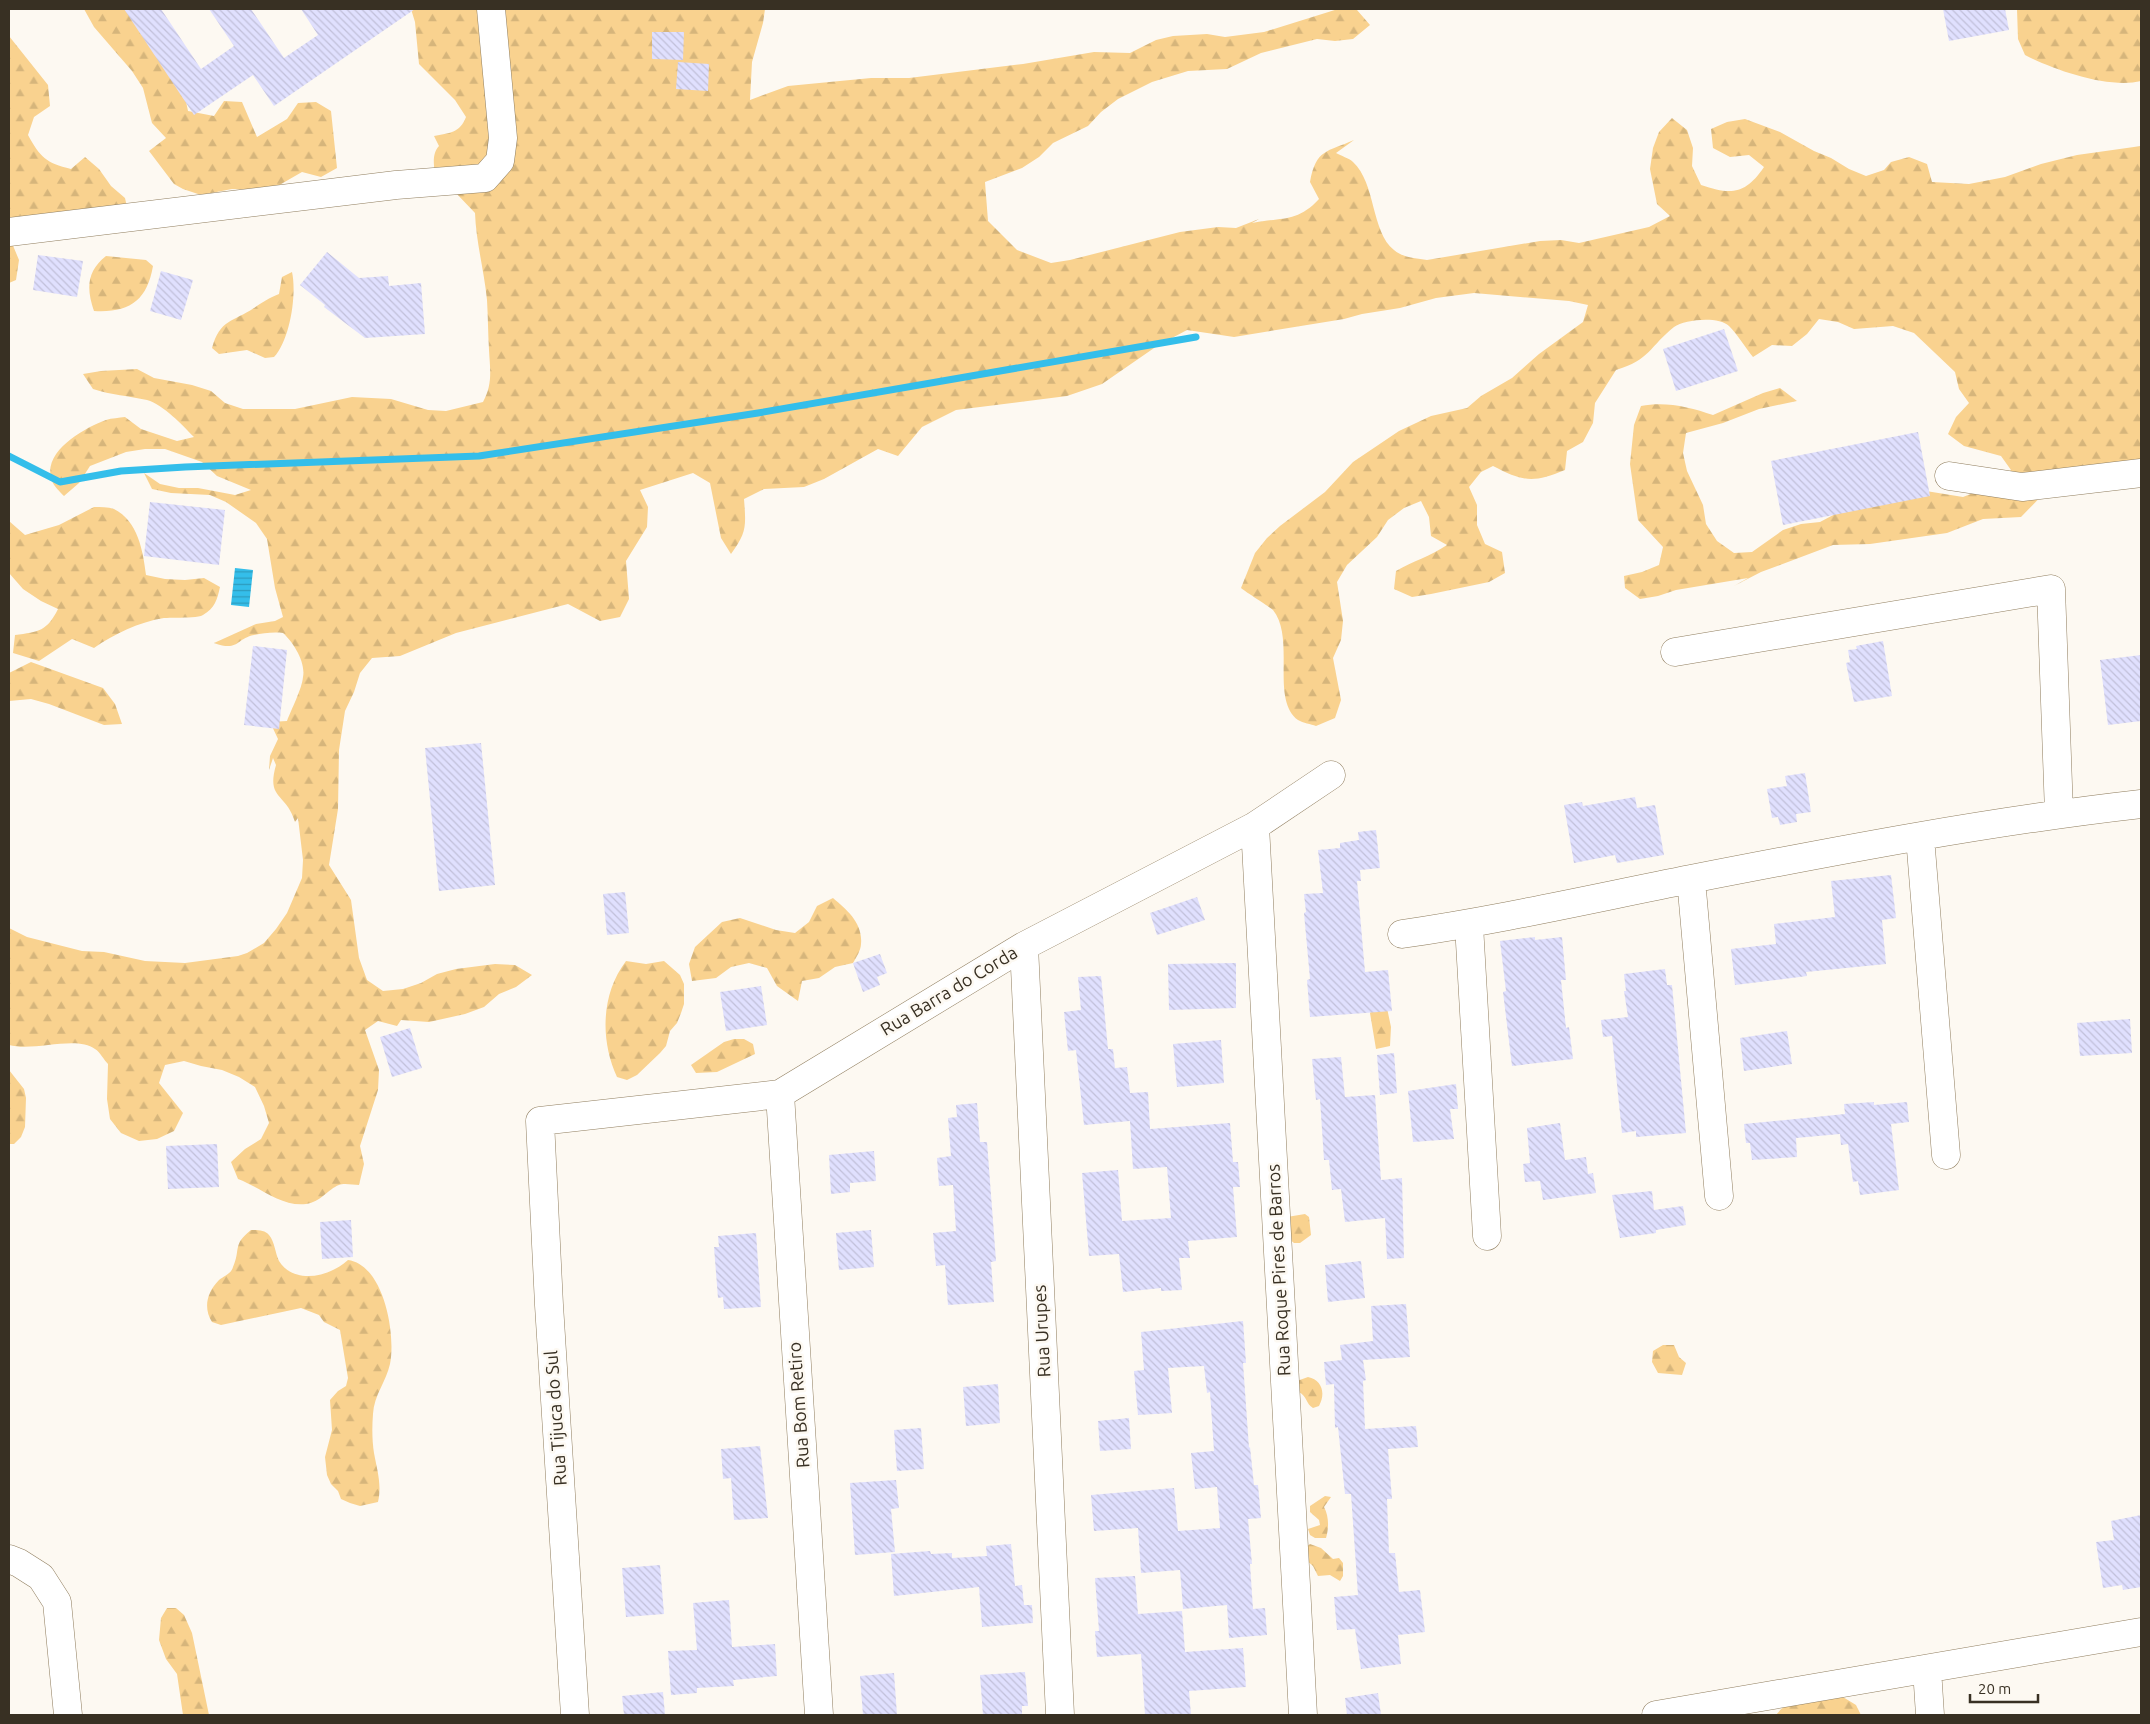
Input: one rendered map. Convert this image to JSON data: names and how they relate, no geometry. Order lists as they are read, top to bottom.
{
  "streets": {
    "street": [
      "Rua Barra do Corda",
      "Rua Roque Pires de Barros",
      "Rua Urupes",
      "Rua Bom Retiro",
      "Rua Tijuca do Sul"
    ]
  },
  "crossings": [
    ["Rua Barra do Corda", "Rua Roque Pires de Barros"],
    ["Rua Barra do Corda", "Rua Urupes"],
    ["Rua Barra do Corda", "Rua Bom Retiro"],
    ["Rua Barra do Corda", "Rua Tijuca do Sul"]
  ],
  "scale_bar": "20 m"
}
